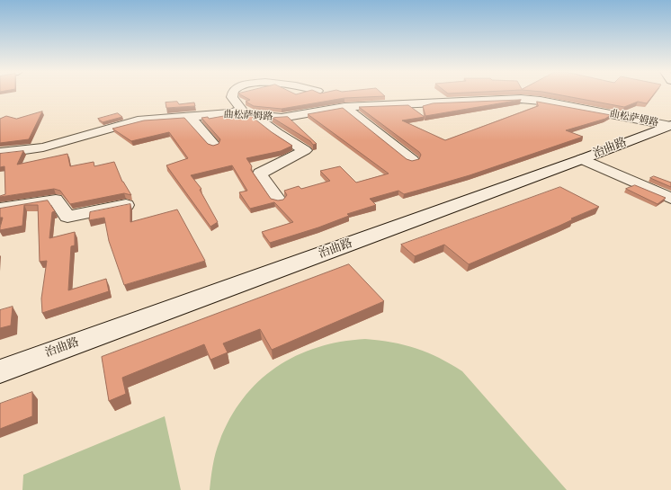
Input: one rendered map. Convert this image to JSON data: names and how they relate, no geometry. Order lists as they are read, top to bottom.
{
  "streets": {
    "main road": ["治曲路"],
    "street": ["曲松萨姆路"]
  },
  "crossings": [
    ["曲松萨姆路", "治曲路"]
  ]
}
